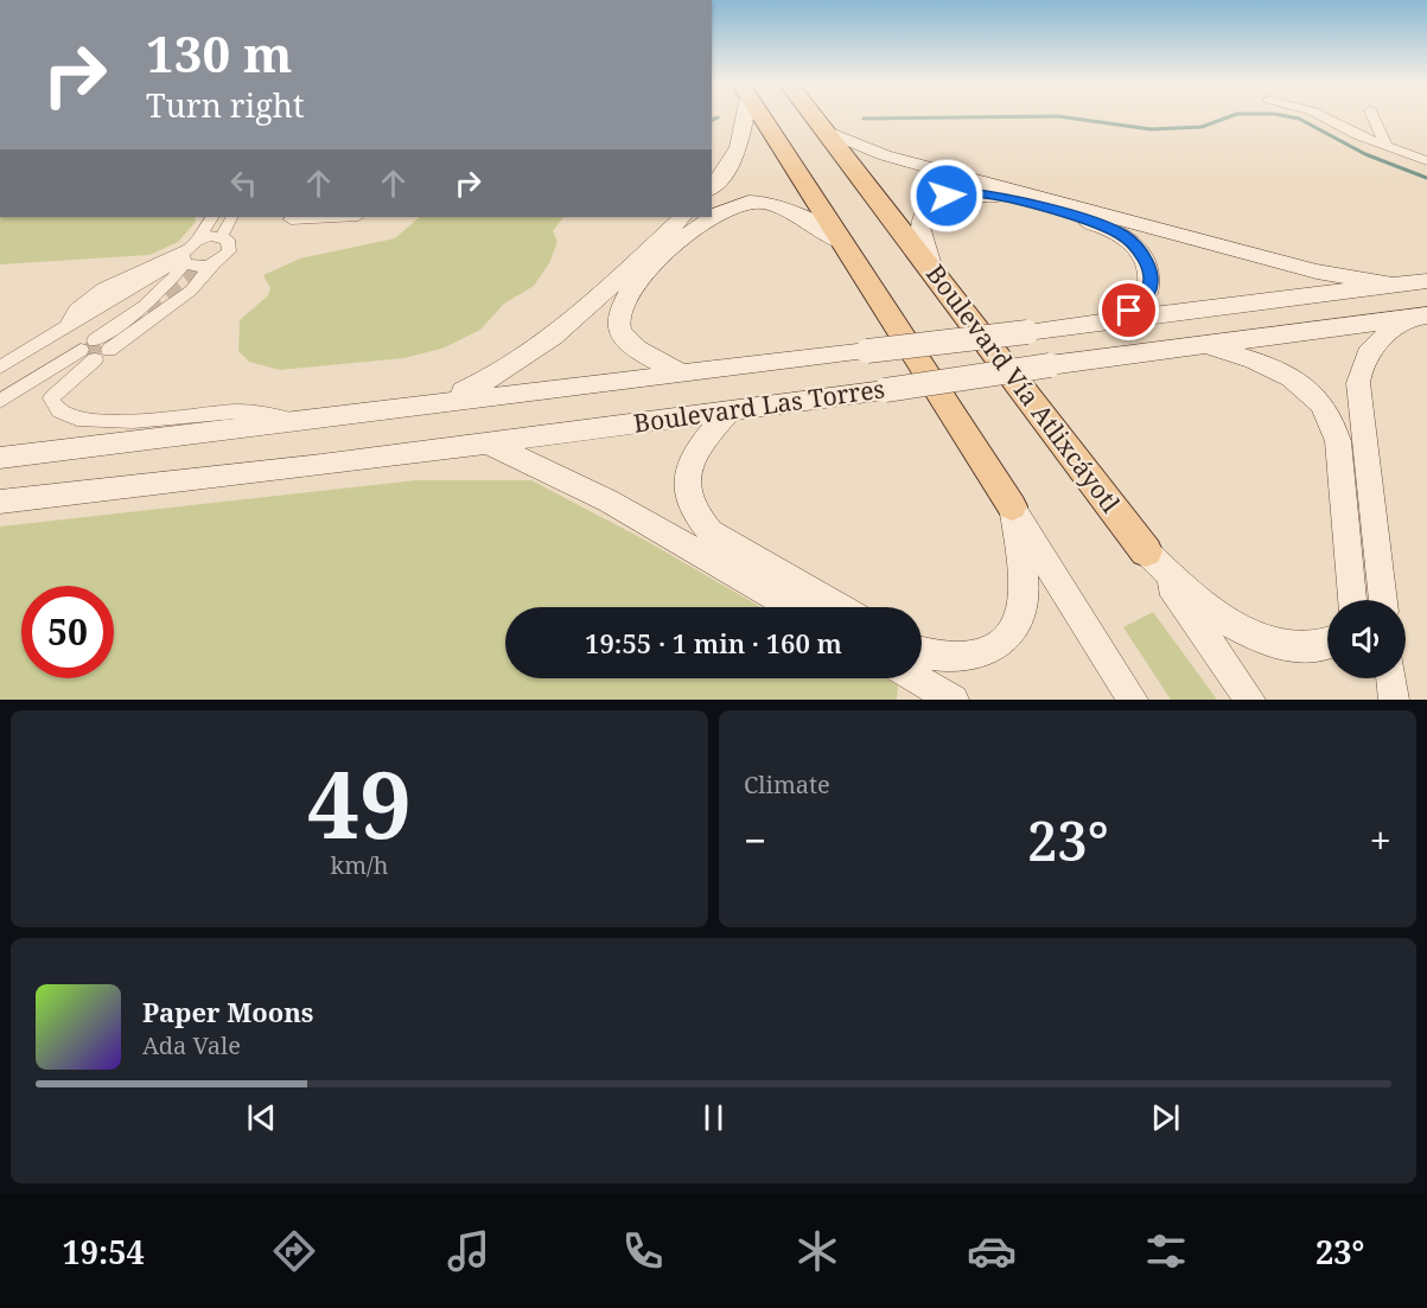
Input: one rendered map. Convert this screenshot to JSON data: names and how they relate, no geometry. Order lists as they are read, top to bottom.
{
  "streets": {
    "main road": ["Boulevard Vía Atlixcáyotl", "Boulevard Las Torres"]
  },
  "page": {
    "turn": ["130 m", "Turn right"],
    "limit": "50",
    "trip": "19:55 · 1 min · 160 m",
    "tile": [
      ["49", "km/h"],
      "Climate"
    ],
    "heat": ["−", "23°", "+"],
    "song": ["Paper Moons", "Ada Vale"],
    "tabs": ["19:54", "23°"]
  }
}
